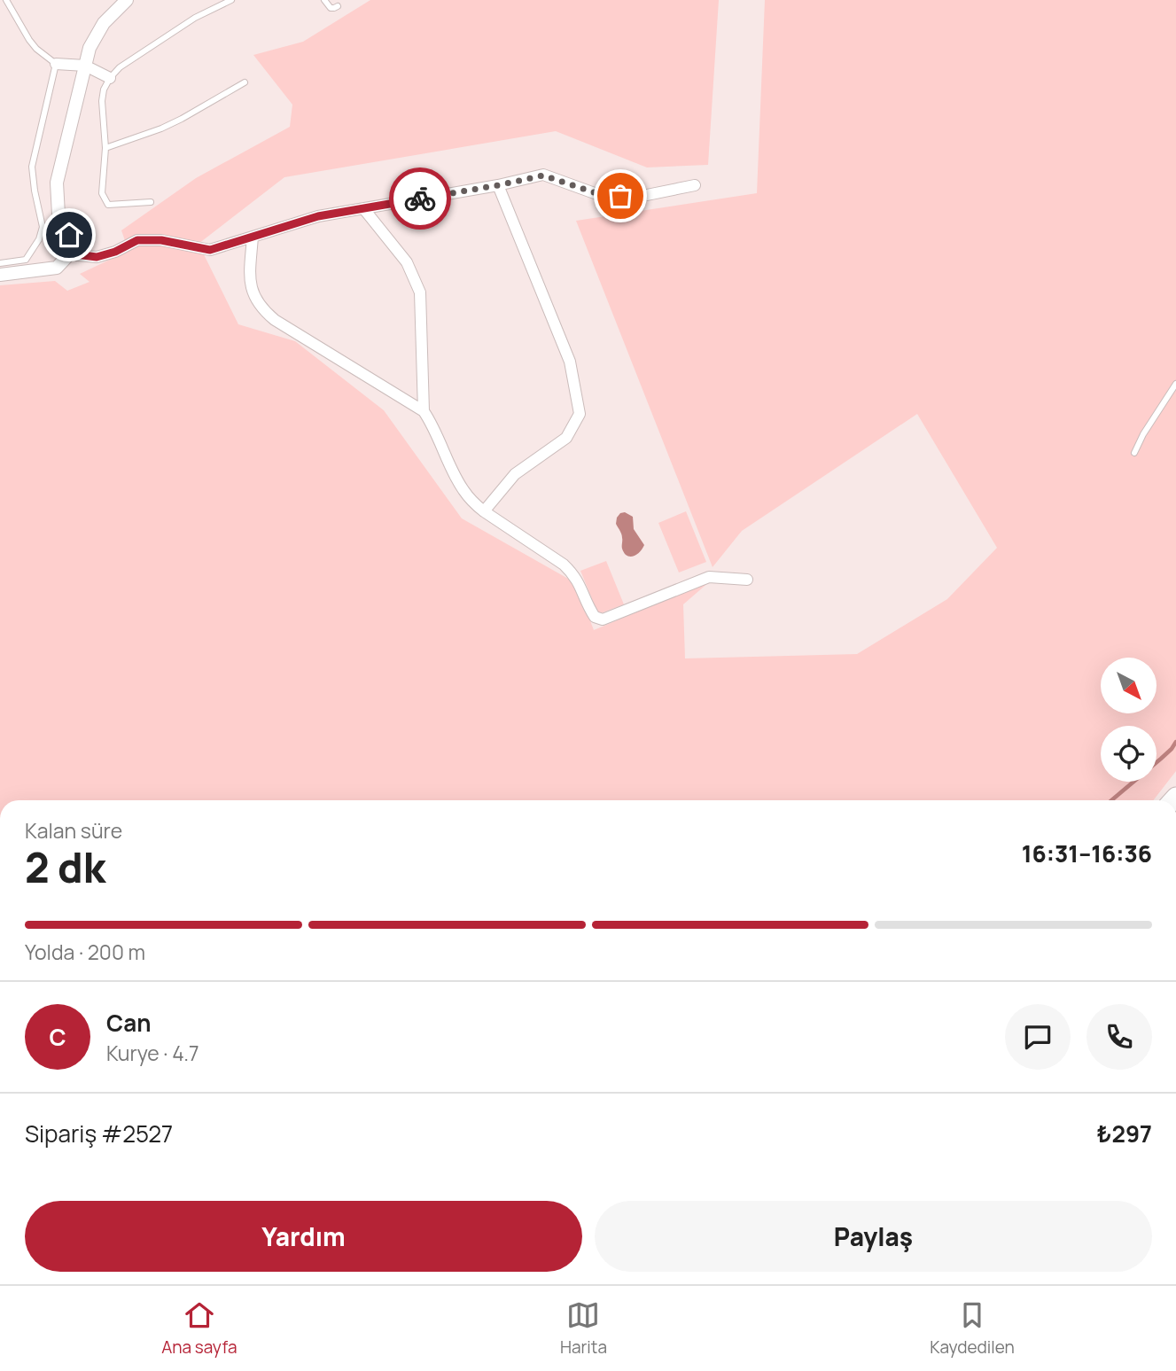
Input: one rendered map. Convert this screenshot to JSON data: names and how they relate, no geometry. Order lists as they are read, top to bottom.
{
  "north": "bottom right",
  "page": {
    "heading": ["2 dk", "Kalan süre", "16:31–16:36"],
    "panel": [
      "Can",
      "Kurye · 4.7",
      "Sipariş #2527",
      "₺297"
    ],
    "bar": "Yolda · 200 m",
    "round": "C",
    "buttons": ["Yardım", "Paylaş"],
    "tabs": ["Ana sayfa", "Harita", "Kaydedilen"]
  }
}
